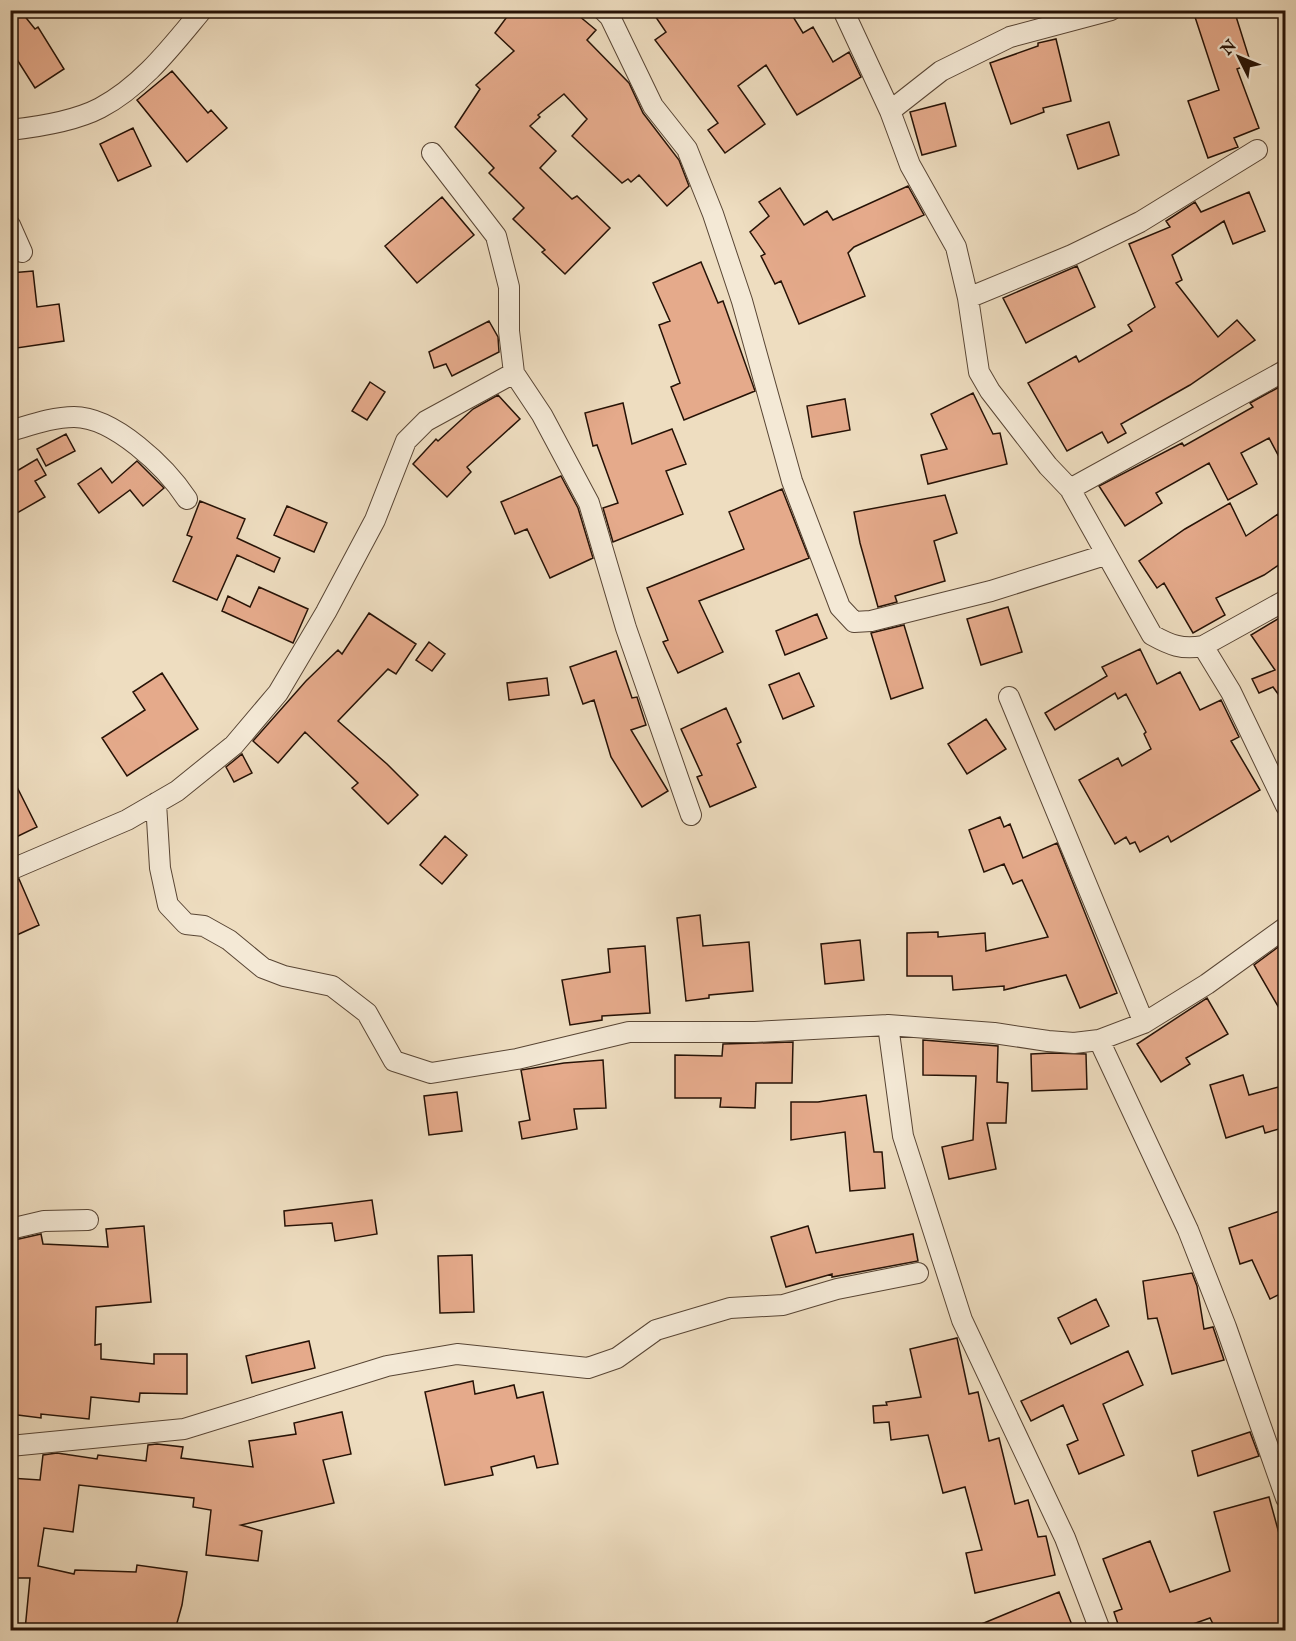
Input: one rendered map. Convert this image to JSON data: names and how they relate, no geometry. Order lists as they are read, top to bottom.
{
  "north": "top left"
}
